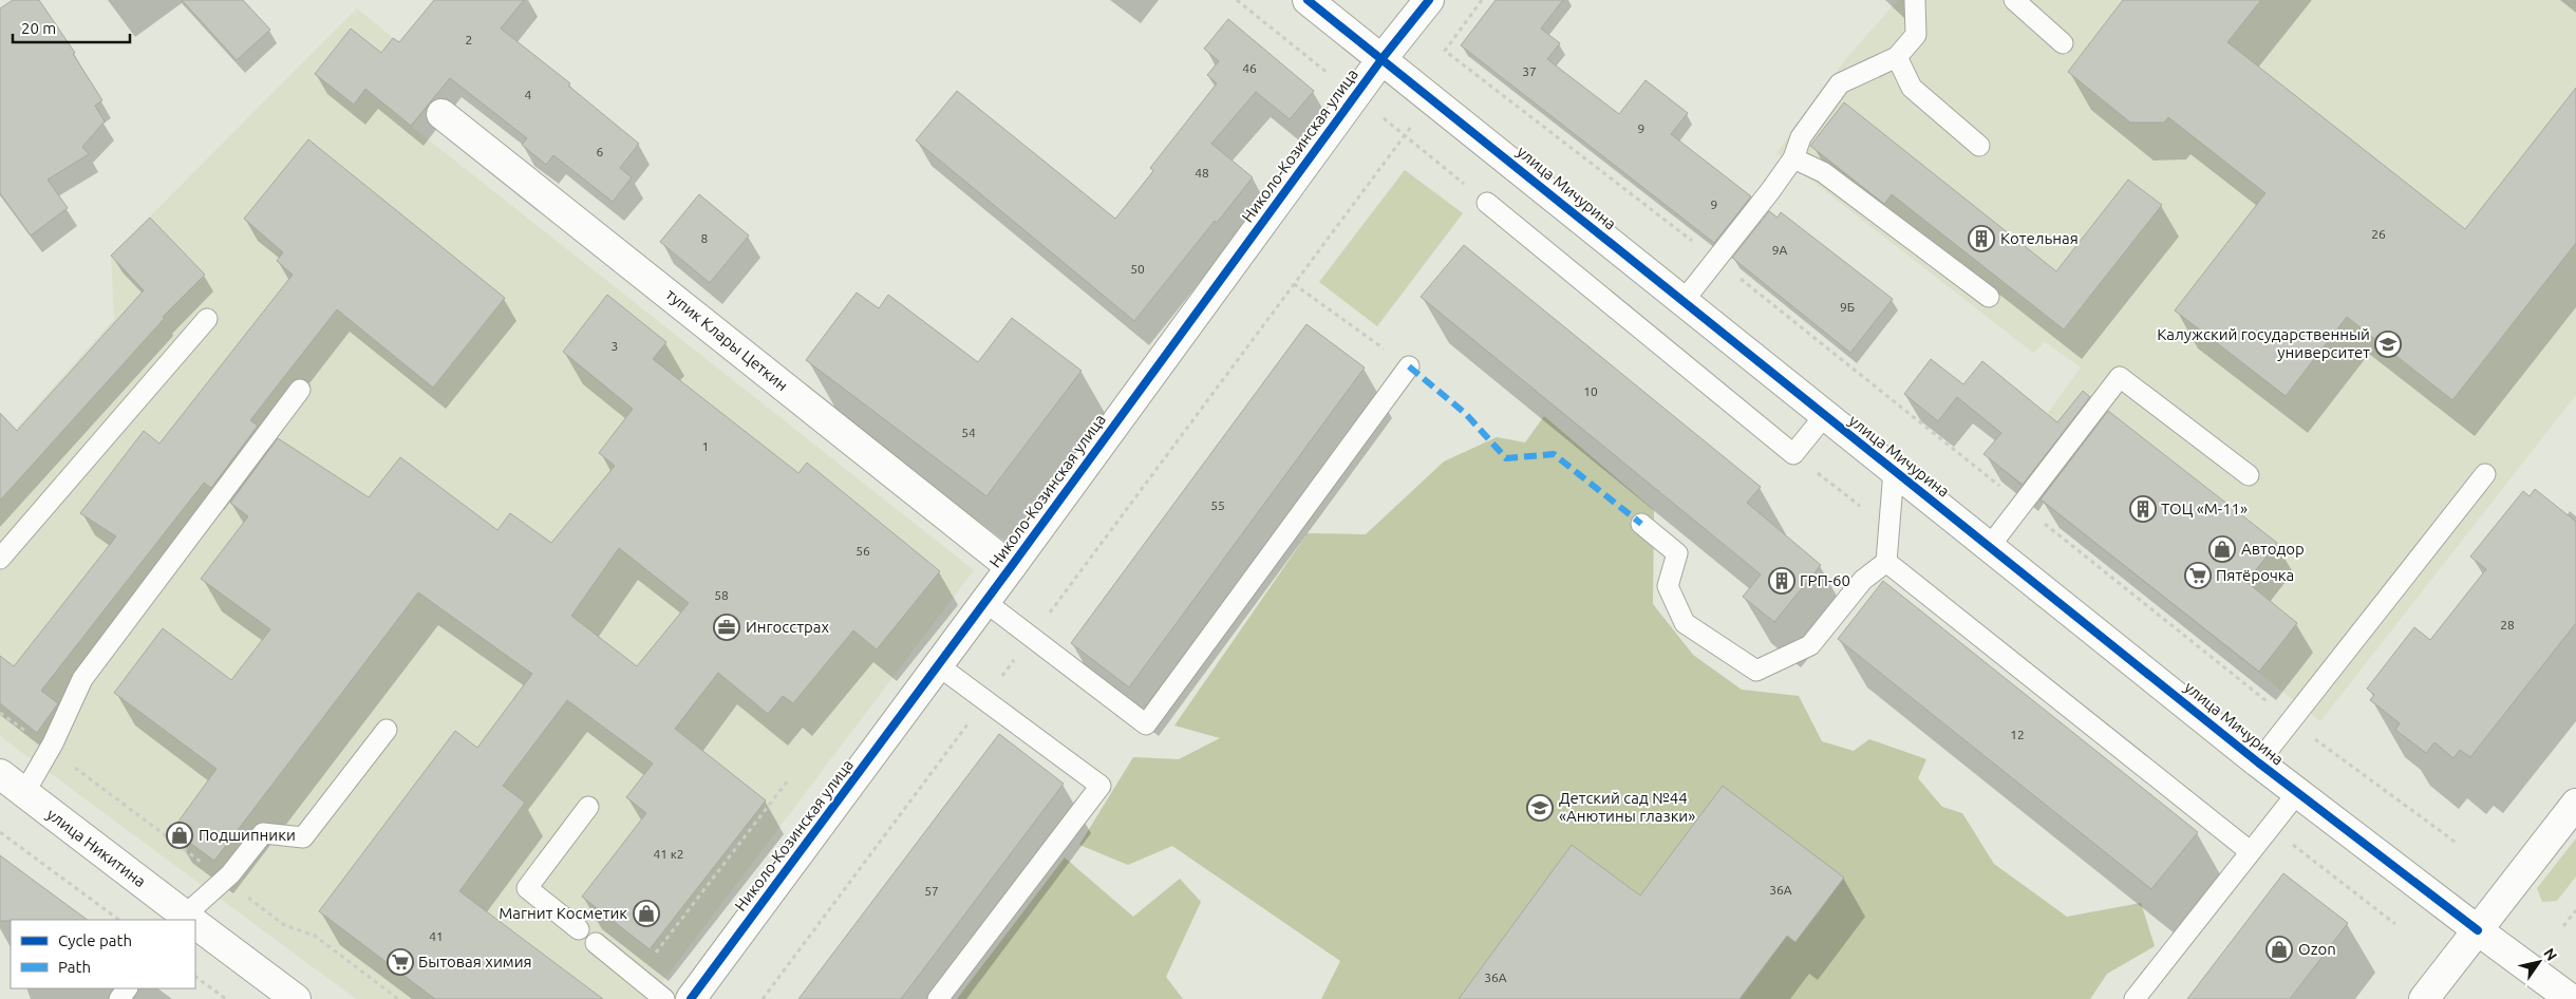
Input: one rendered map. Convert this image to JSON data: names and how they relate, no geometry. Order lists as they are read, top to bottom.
{
  "streets": {
    "street": [
      "Николо-Козинская улица",
      "улица Мичурина",
      "тупик Клары Цеткин",
      "улица Никитина"
    ]
  },
  "crossings": [
    ["Николо-Козинская улица", "улица Мичурина"],
    ["Николо-Козинская улица", "тупик Клары Цеткин"]
  ],
  "places": {
    "building": ["Котельная", "ТОЦ «M-11»", "ГРП-60"],
    "school or university": ["Калужский государственный университет", "Детский сад №44 «Анютины глазки»"],
    "shop": [
      "Автодор",
      "Подшипники",
      "Магнит Косметик",
      "Ozon"
    ],
    "supermarket": ["Пятёрочка", "Бытовая химия"],
    "office": ["Ингосстрах"]
  },
  "house_numbers": [
    "2",
    "46",
    "37",
    "4",
    "9",
    "6",
    "48",
    "9",
    "26",
    "8",
    "9А",
    "50",
    "9Б",
    "3",
    "10",
    "54",
    "1",
    "55",
    "56",
    "58",
    "28",
    "12",
    "41 к2",
    "36А",
    "57",
    "41",
    "36А"
  ],
  "legend": ["Cycle path", "Path"],
  "scale_bar": "20 m",
  "north": "top right"
}
